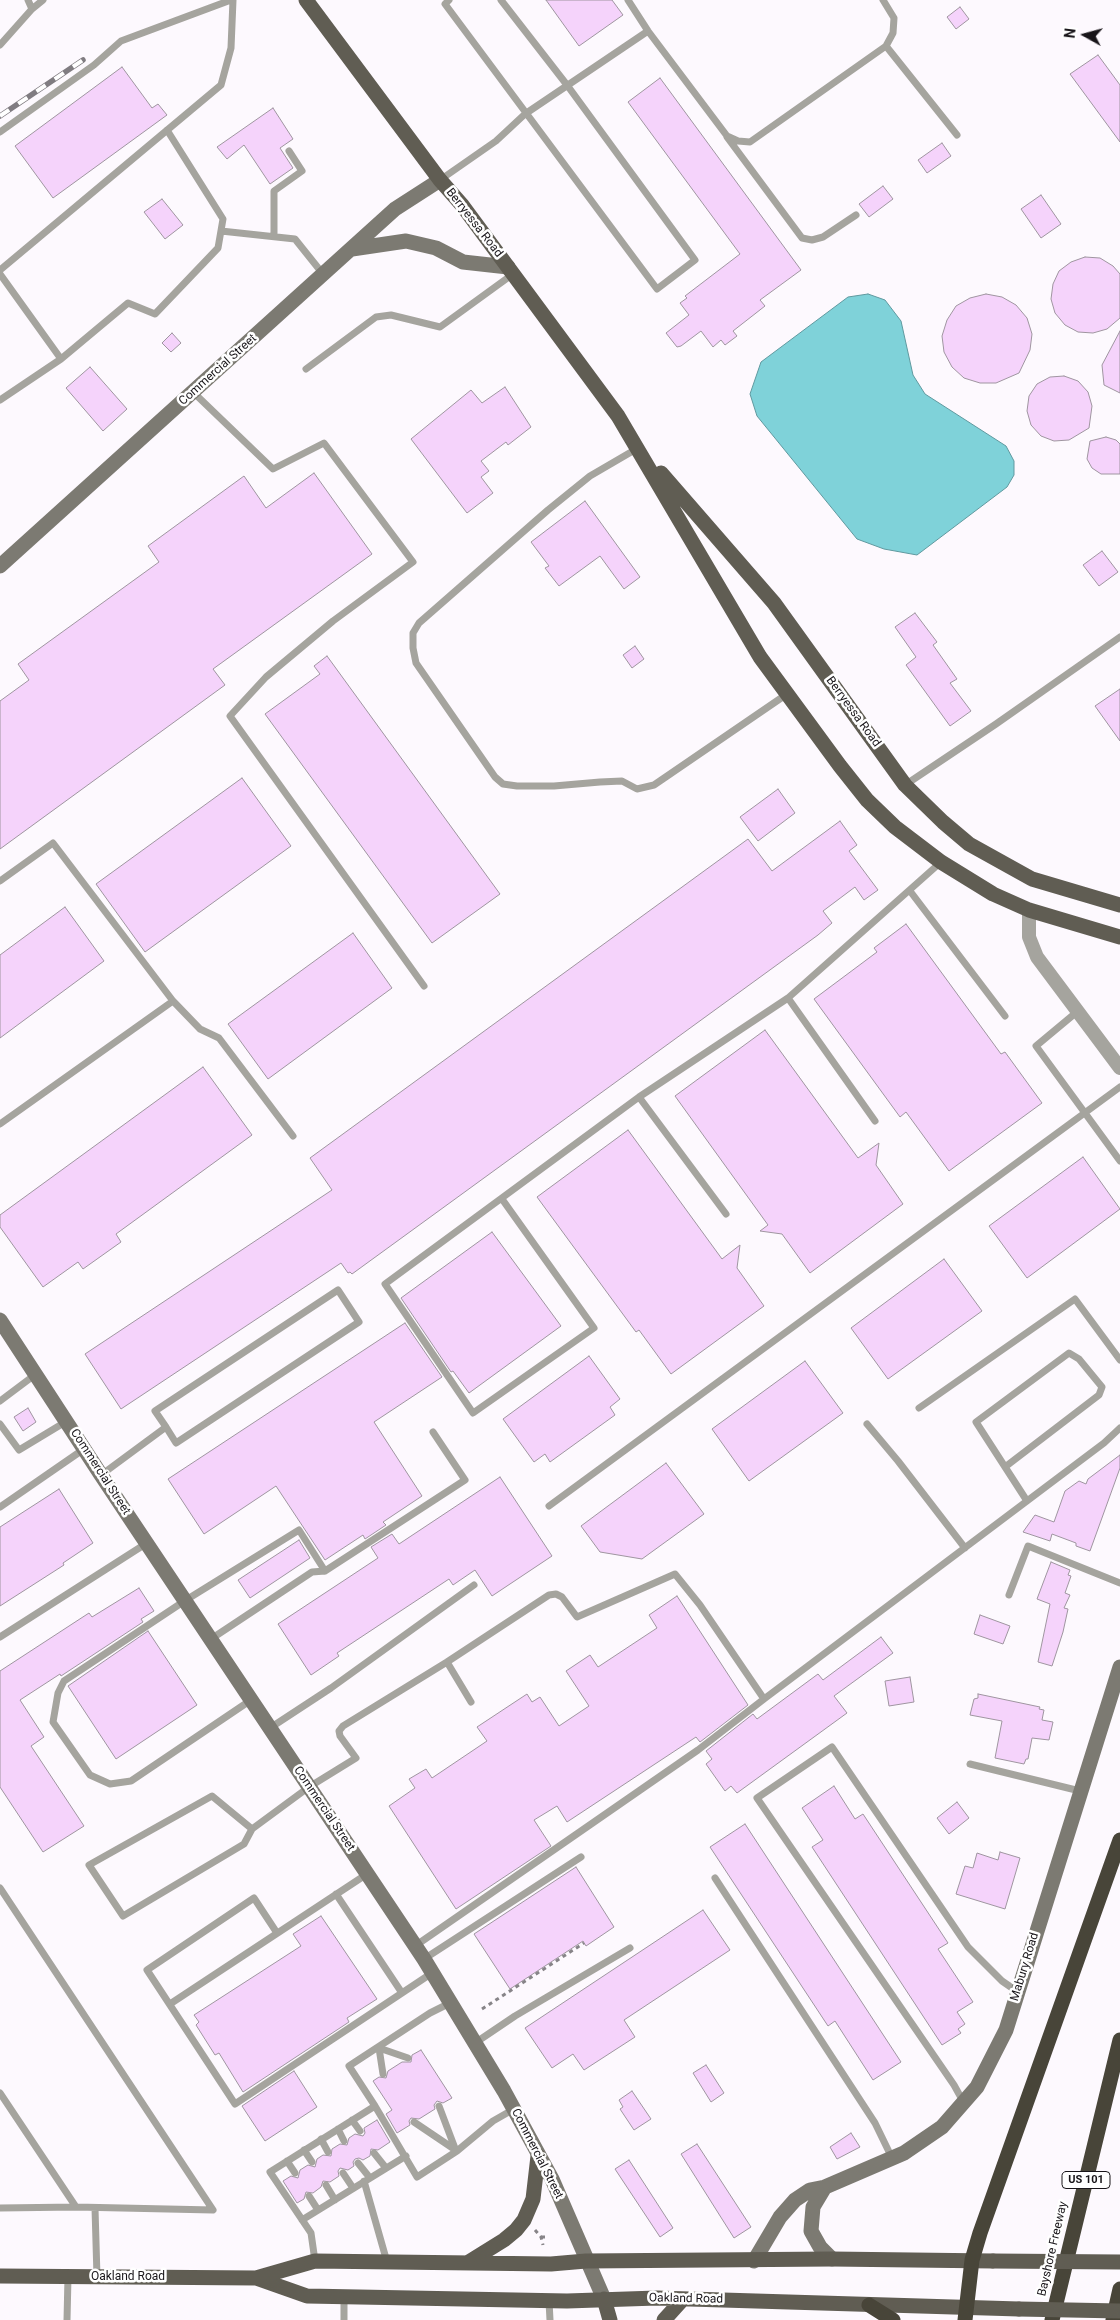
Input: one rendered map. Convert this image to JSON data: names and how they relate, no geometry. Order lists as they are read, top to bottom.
{
  "streets": {
    "highway": ["US 101", "Bayshore Freeway"],
    "main road": [
      "Berryessa Road",
      "Commercial Street",
      "Mabury Road",
      "Oakland Road"
    ]
  },
  "crossings": [
    ["Berryessa Road", "Commercial Street"],
    ["Commercial Street", "Oakland Road"],
    ["Mabury Road", "Oakland Road"]
  ],
  "north": "left"
}
